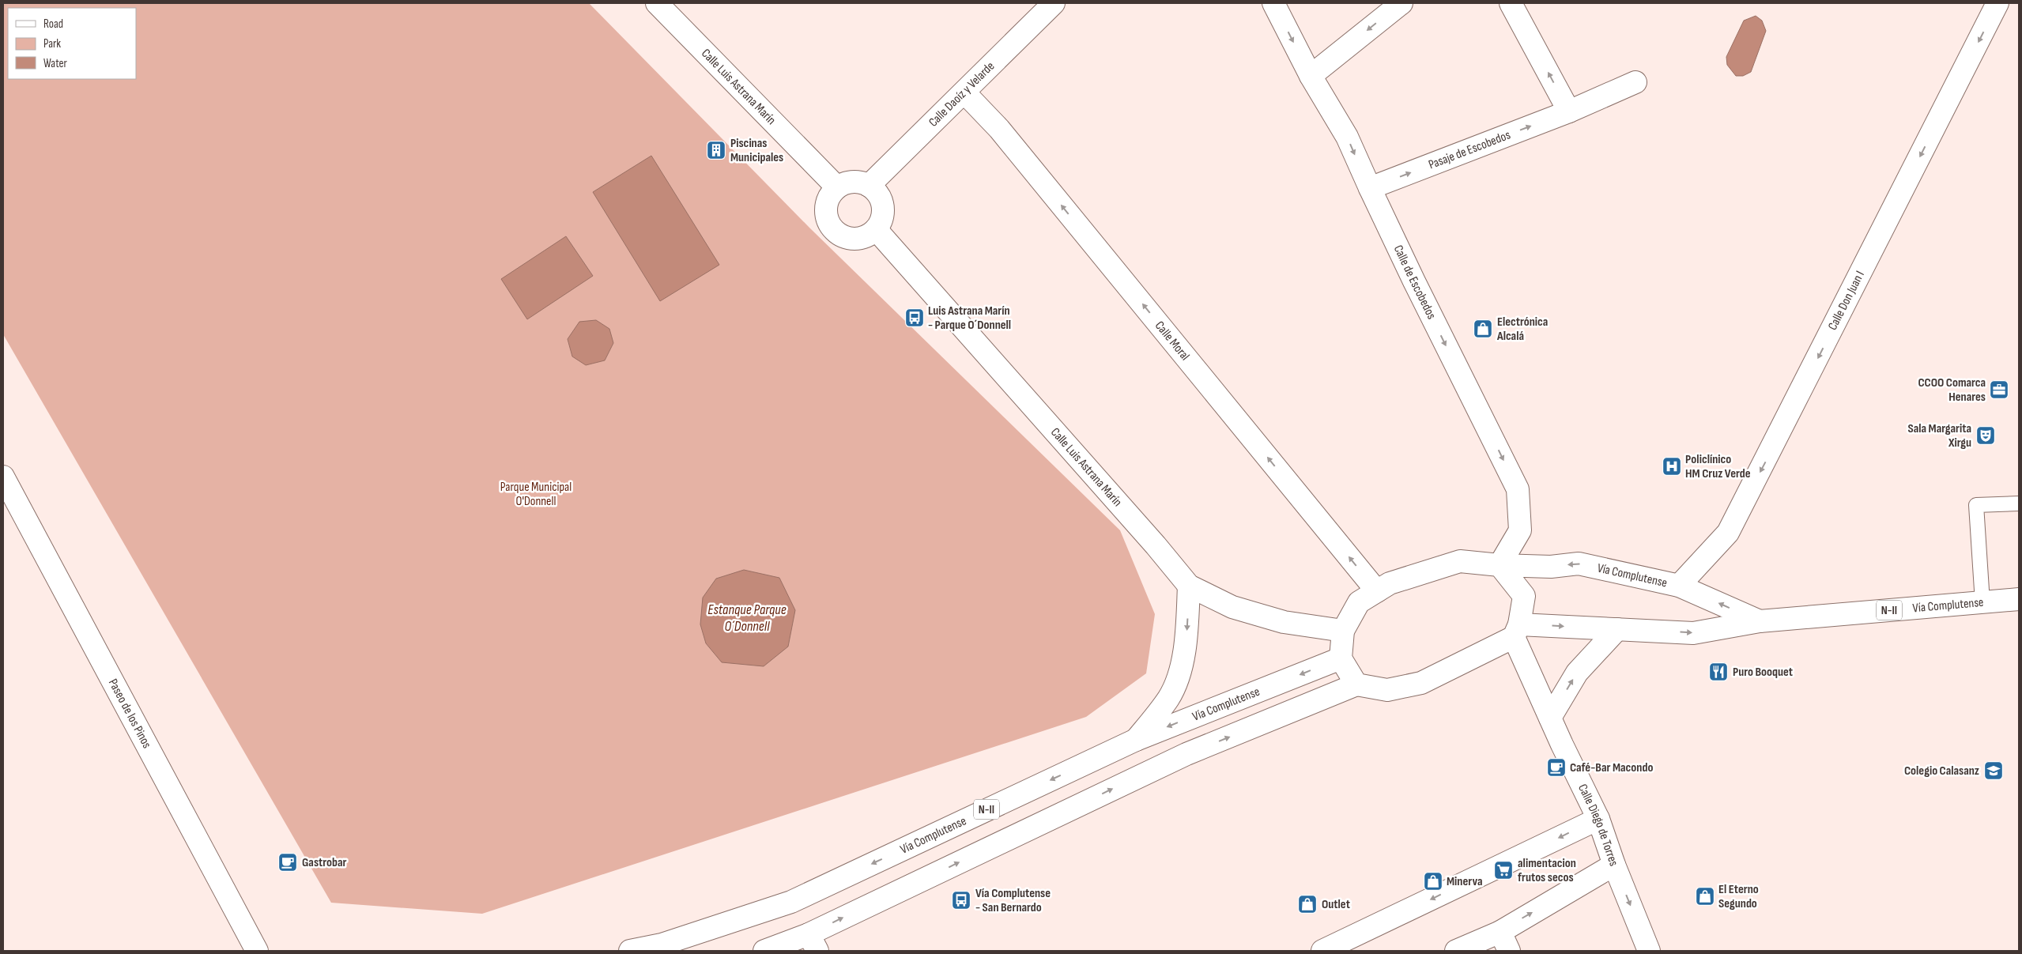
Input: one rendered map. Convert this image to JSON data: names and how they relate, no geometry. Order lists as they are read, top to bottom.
{
  "streets": {
    "street": [
      "Calle Luis Astrana Marín",
      "Calle Daoíz y Velarde",
      "Pasaje de Escobedos",
      "Calle de Escobedos",
      "Calle Don Juan I",
      "Calle Moral",
      "Vía Complutense",
      "N-II",
      "Paseo de los Pinos",
      "Calle Diego de Torres"
    ]
  },
  "crossings": [
    ["Calle Luis Astrana Marín", "Calle Daoíz y Velarde"],
    ["Calle Luis Astrana Marín", "Vía Complutense"],
    ["Calle Daoíz y Velarde", "Calle Moral"],
    ["Pasaje de Escobedos", "Calle de Escobedos"],
    ["Calle de Escobedos", "Vía Complutense"],
    ["Calle Don Juan I", "Vía Complutense"],
    ["Calle Moral", "Vía Complutense"],
    ["Vía Complutense", "Calle Diego de Torres"]
  ],
  "one_way": ["Calle de Escobedos", "Calle Don Juan I", "Calle Moral"],
  "water": ["Estanque Parque O´Donnell"],
  "parks": ["Parque Municipal O'Donnell"],
  "places": {
    "building": ["Piscinas Municipales"],
    "bus stop": ["Luis Astrana Marín - Parque O´Donnell", "Vía Complutense - San Bernardo"],
    "shop": [
      "Electrónica Alcalá",
      "Minerva",
      "El Eterno Segundo",
      "Outlet"
    ],
    "office": ["CCOO Comarca Henares"],
    "theatre": ["Sala Margarita Xirgu"],
    "hospital": ["Policlínico HM Cruz Verde"],
    "restaurant": ["Puro Booquet"],
    "cafe": ["Café-Bar Macondo", "Gastrobar"],
    "school or university": ["Colegio Calasanz"],
    "supermarket": ["alimentacion frutos secos"]
  },
  "legend": ["Road", "Park", "Water"]
}
